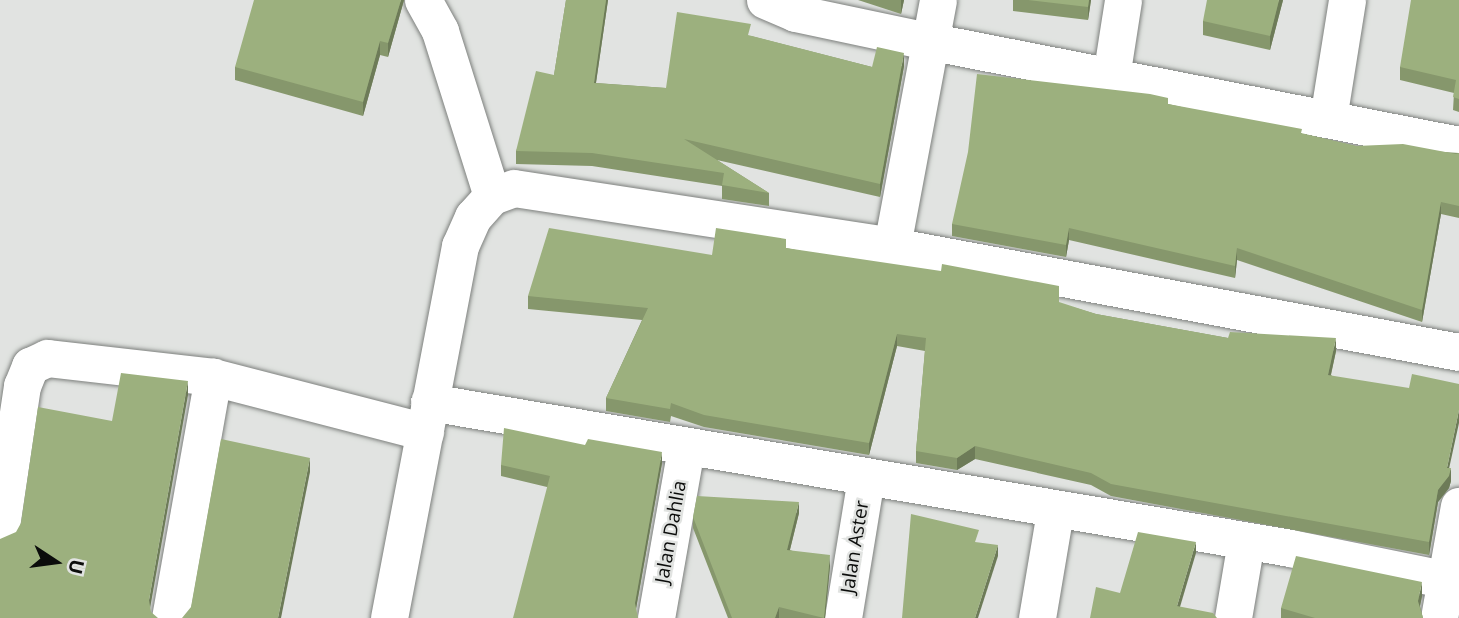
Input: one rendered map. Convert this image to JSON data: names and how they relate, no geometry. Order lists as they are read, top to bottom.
{
  "streets": {
    "street": ["Jalan Dahlia", "Jalan Aster"]
  },
  "north": "right"
}
